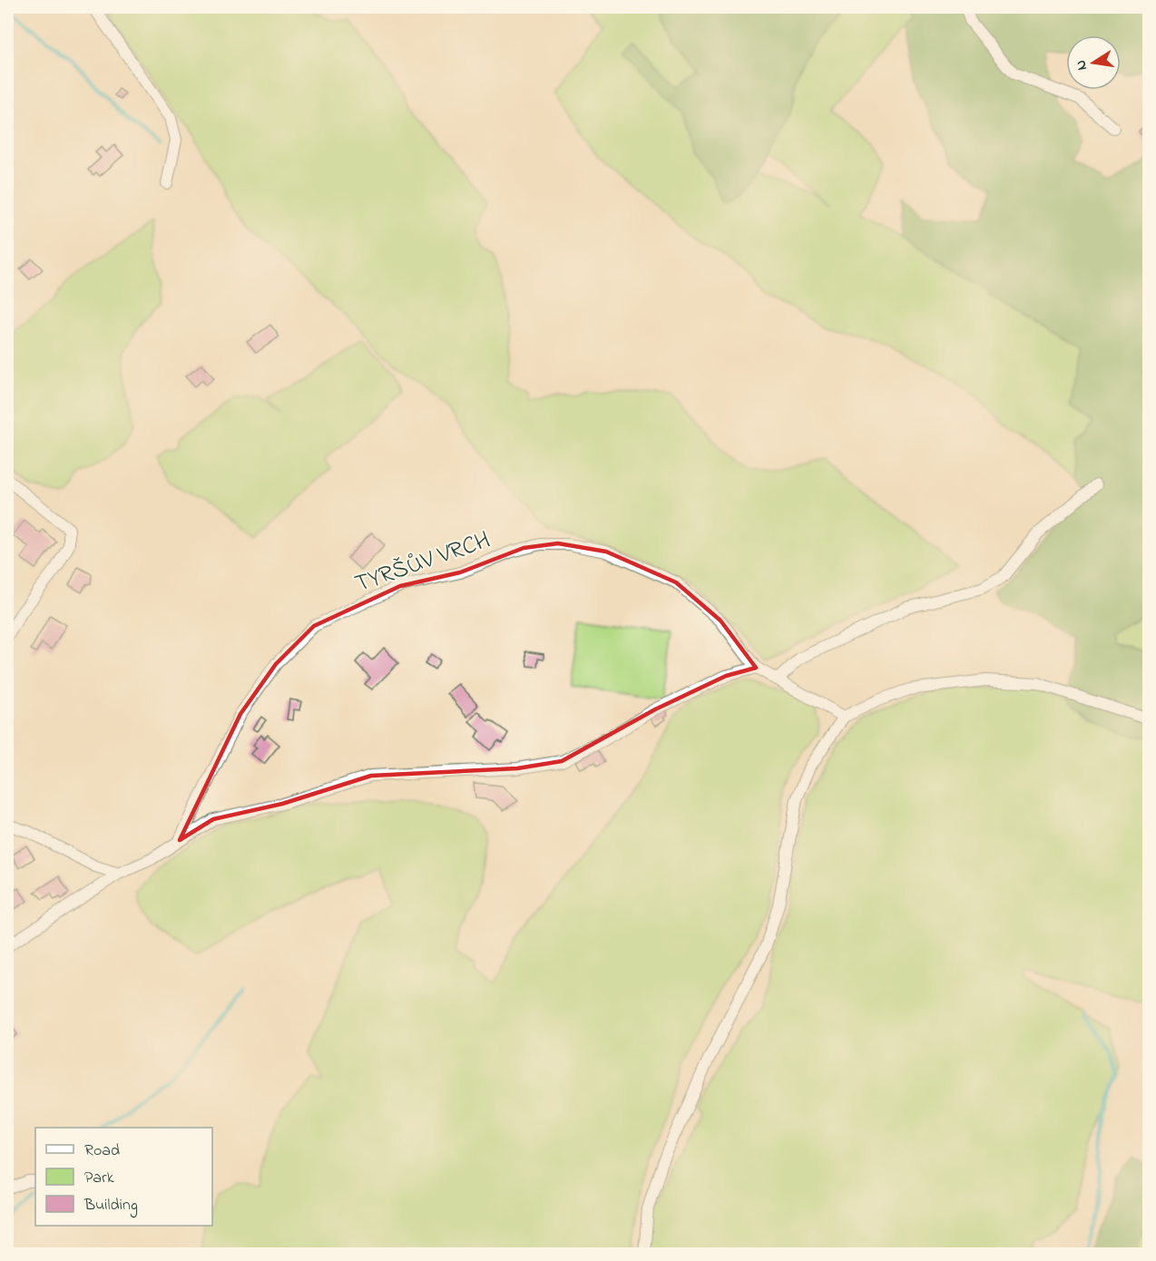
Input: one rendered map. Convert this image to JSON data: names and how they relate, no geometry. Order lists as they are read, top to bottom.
{
  "streets": {
    "street": ["TYRŠŮV VRCH"]
  },
  "legend": ["Road", "Park", "Building"],
  "north": "left"
}
